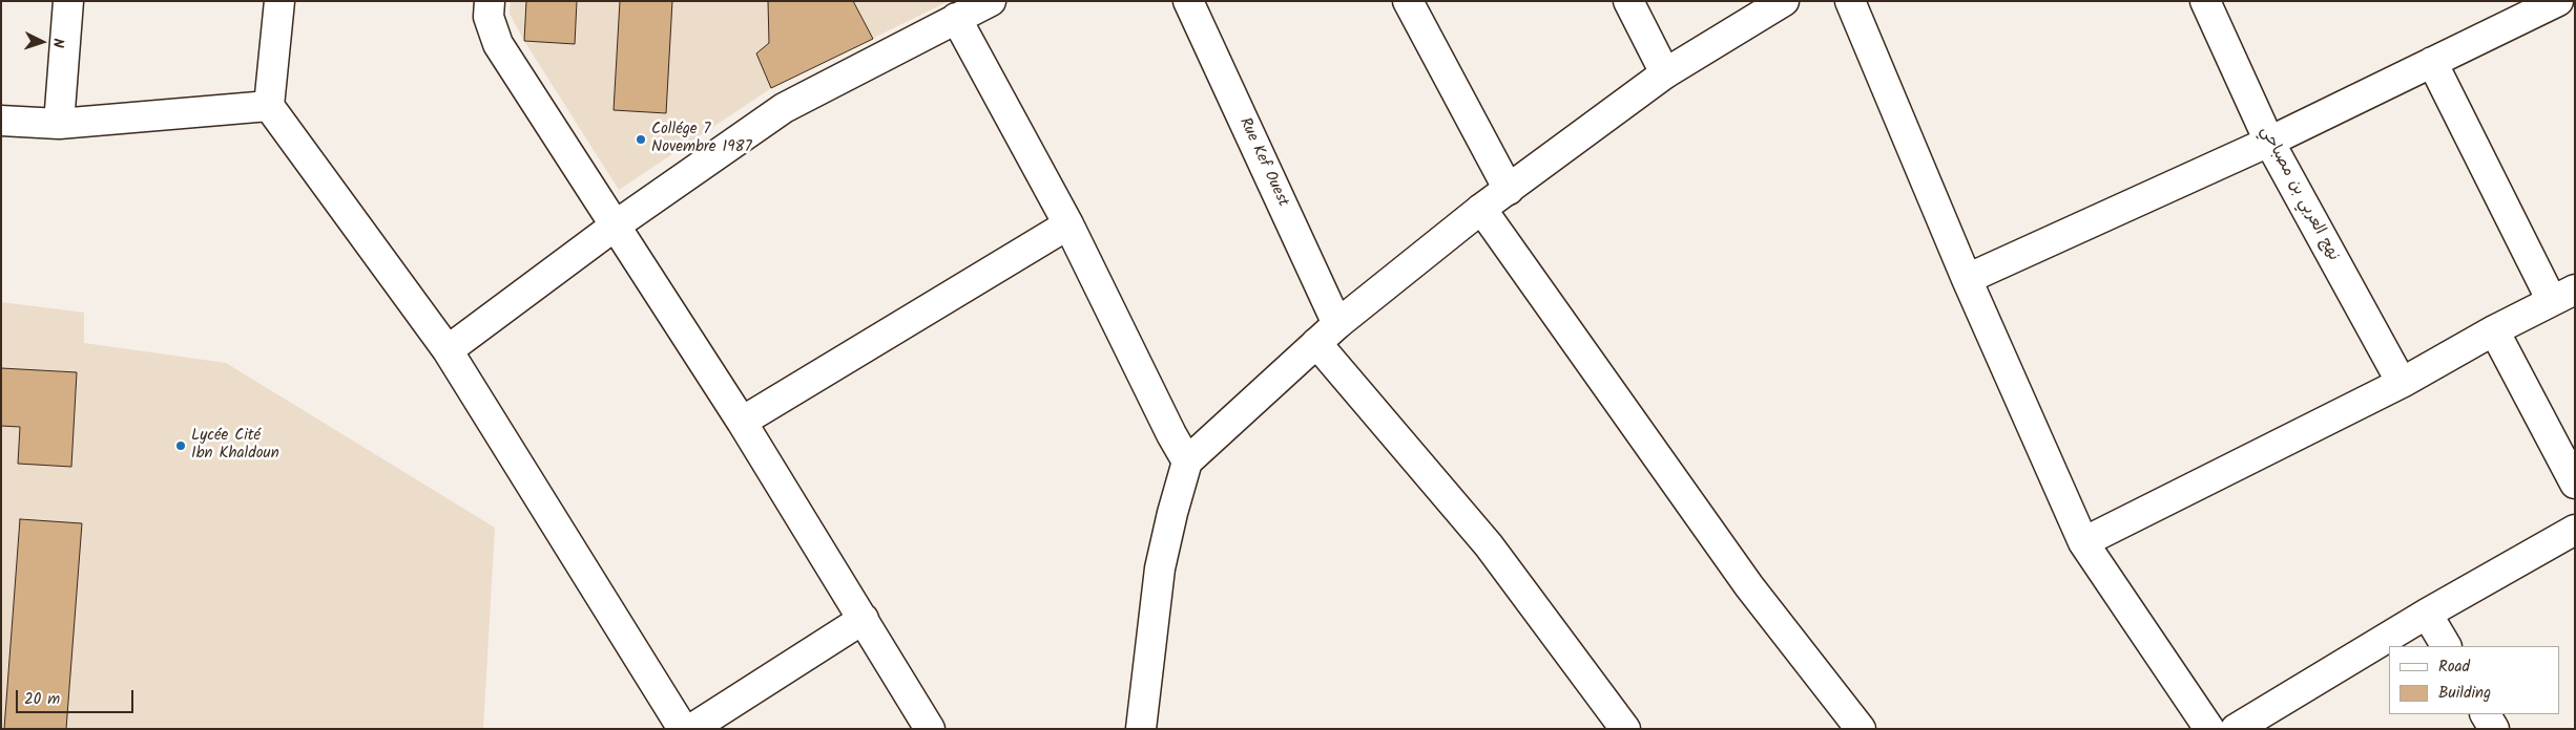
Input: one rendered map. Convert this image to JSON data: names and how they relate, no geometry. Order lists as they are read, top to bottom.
{
  "streets": {
    "street": ["Rue Kef Ouest", "نهج العربي بن مصباحي"]
  },
  "places": ["Collége 7 Novembre 1987", "Lycée Cité Ibn Khaldoun"],
  "legend": ["Road", "Building"],
  "scale_bar": "20 m",
  "north": "right"
}
